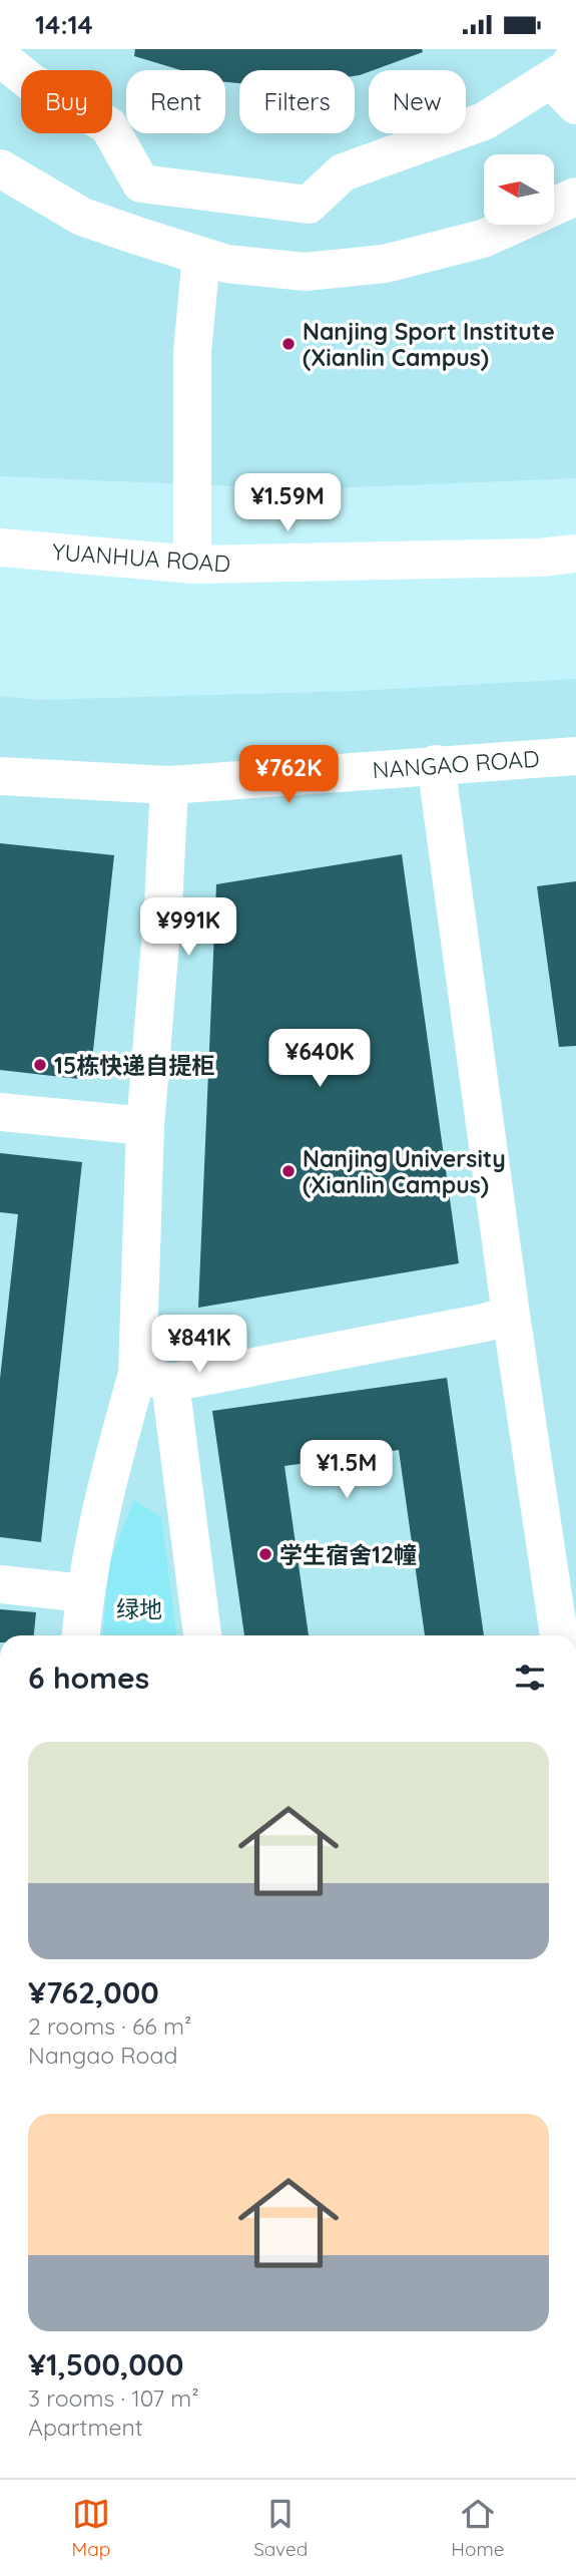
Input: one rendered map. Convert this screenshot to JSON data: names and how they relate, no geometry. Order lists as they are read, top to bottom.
{
  "streets": {
    "street": ["YUANHUA ROAD", "NANGAO ROAD"]
  },
  "parks": ["绿地"],
  "places": [
    "Nanjing Sport Institute (Xianlin Campus)",
    "15栋快递自提柜",
    "Nanjing University (Xianlin Campus)",
    "学生宿舍12幢"
  ],
  "north": "left",
  "page": {
    "status": "14:14",
    "chip": [
      "Buy",
      "Rent",
      "Filters",
      "New"
    ],
    "price": [
      "¥1.59M",
      "¥762K",
      "¥991K",
      "¥640K",
      "¥841K",
      "¥1.5M"
    ],
    "heading": "6 homes",
    "list": [
      {
        "name": "¥762,000",
        "note": "2 rooms · 66 m² · Nangao Road"
      },
      {
        "name": "¥1,500,000",
        "note": "3 rooms · 107 m² · Apartment"
      }
    ],
    "tabs": ["Map", "Saved", "Home"]
  }
}
